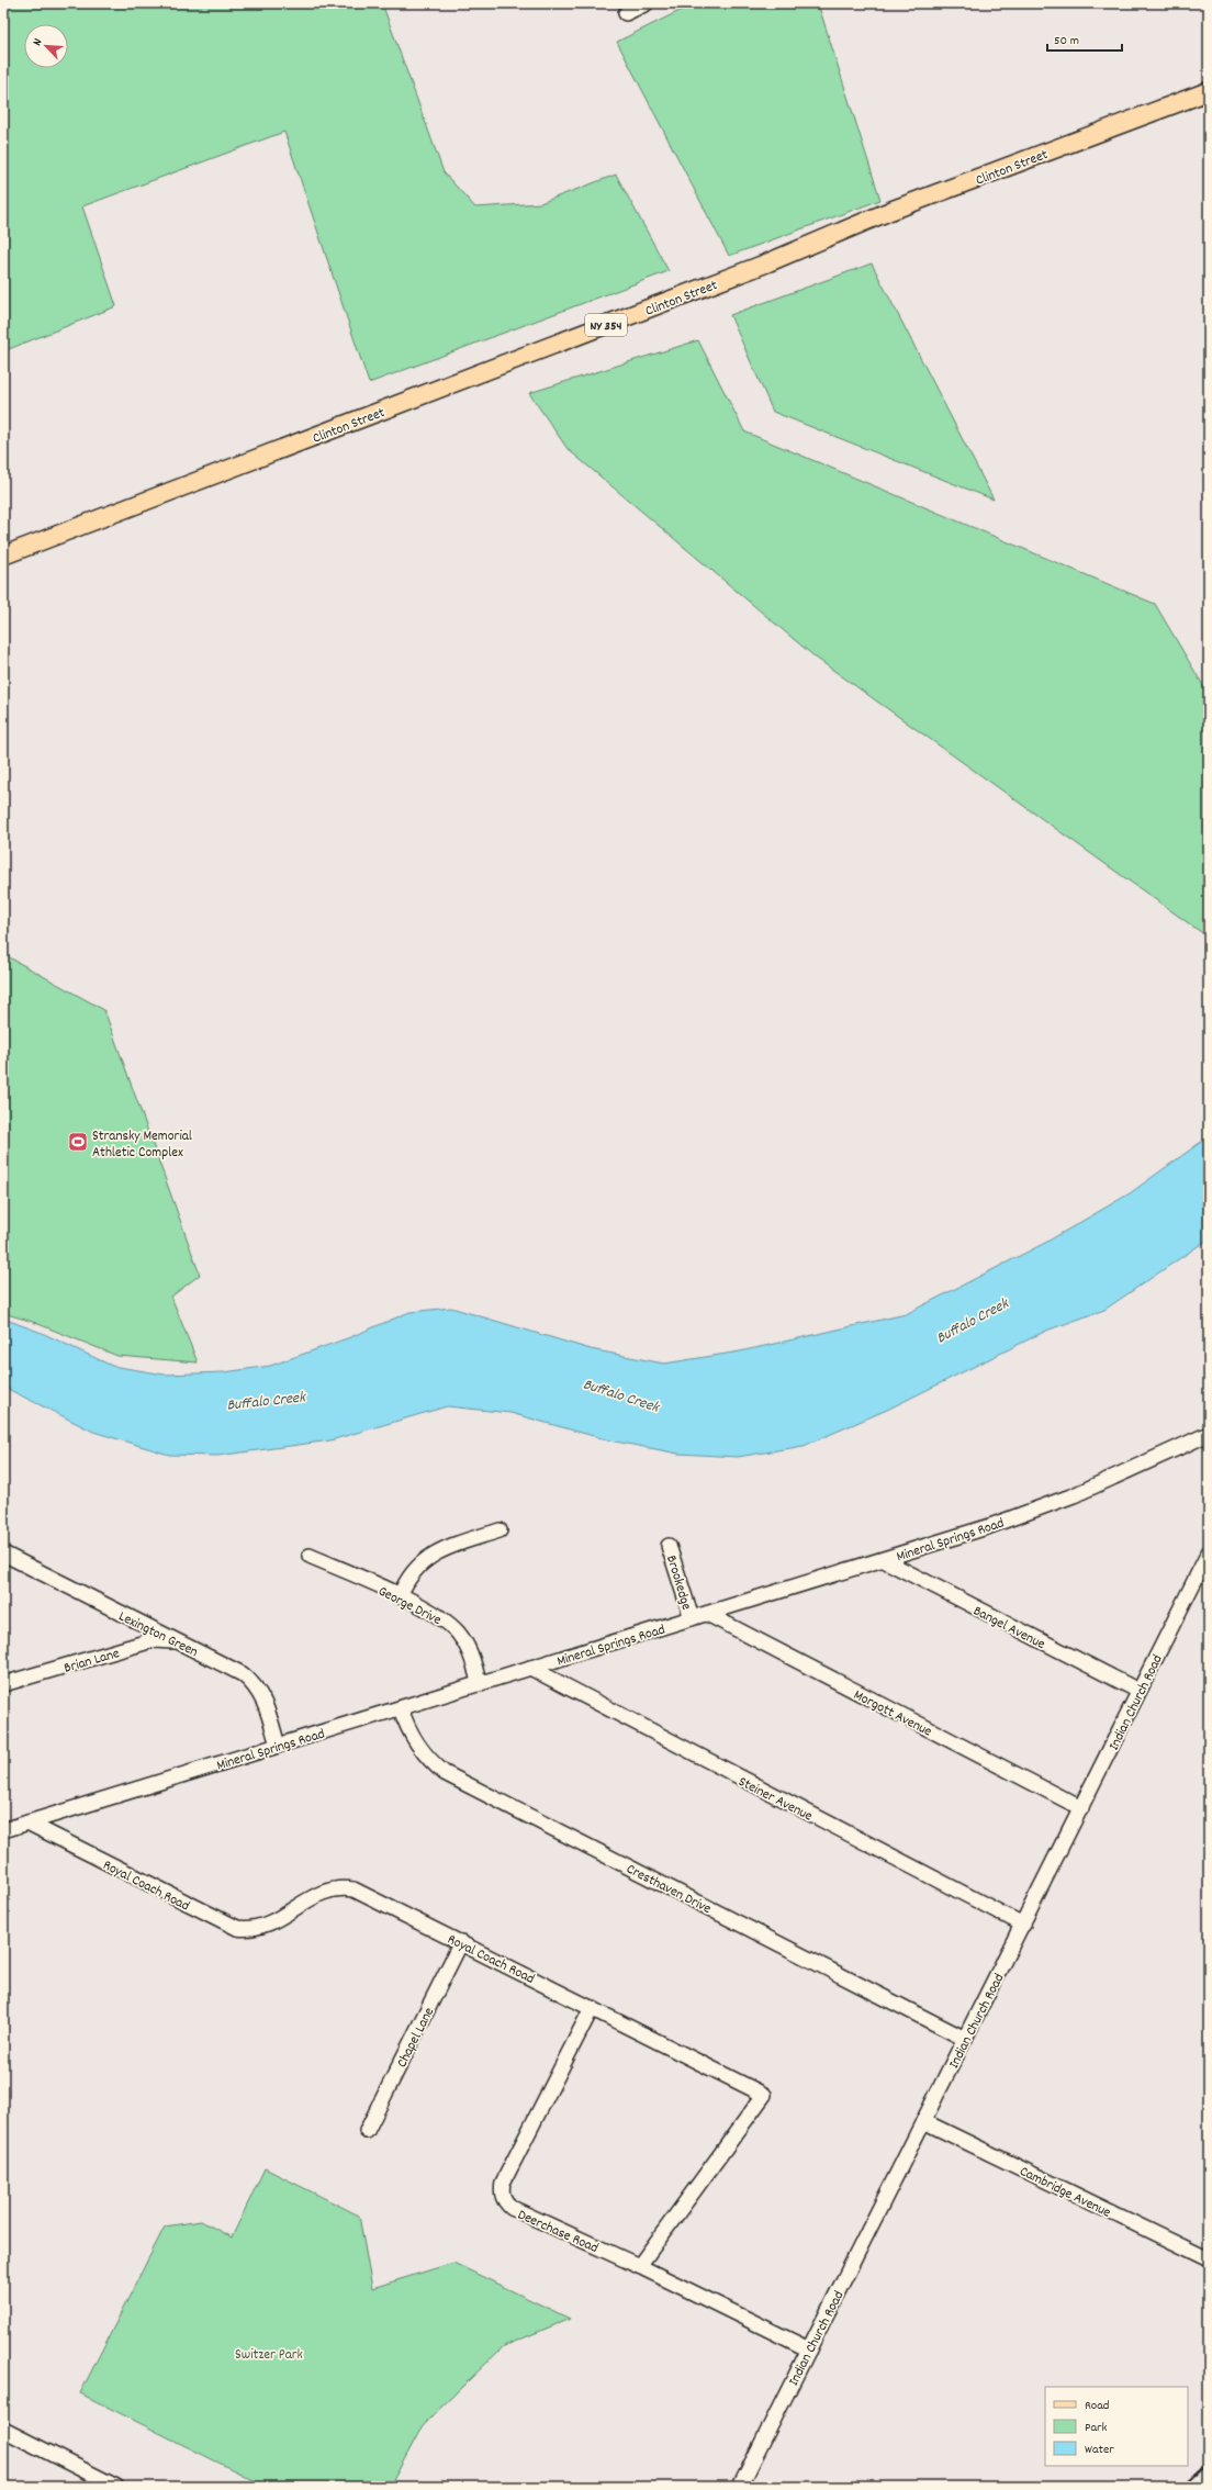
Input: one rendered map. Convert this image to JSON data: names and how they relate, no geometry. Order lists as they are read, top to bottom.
{
  "streets": {
    "main road": ["Clinton Street", "NY 354"],
    "street": [
      "Mineral Springs Road",
      "Brookedge",
      "George Drive",
      "Bangel Avenue",
      "Lexington Green",
      "Brian Lane",
      "Indian Church Road",
      "Morgott Avenue",
      "Steiner Avenue",
      "Royal Coach Road",
      "Cresthaven Drive",
      "Chapel Lane",
      "Cambridge Avenue",
      "Deerchase Road"
    ]
  },
  "crossings": [
    ["Mineral Springs Road", "Brookedge"],
    ["Mineral Springs Road", "George Drive"],
    ["Mineral Springs Road", "Bangel Avenue"],
    ["Mineral Springs Road", "Lexington Green"],
    ["Mineral Springs Road", "Morgott Avenue"],
    ["Mineral Springs Road", "Steiner Avenue"],
    ["Mineral Springs Road", "Royal Coach Road"],
    ["Mineral Springs Road", "Cresthaven Drive"],
    ["Bangel Avenue", "Indian Church Road"],
    ["Lexington Green", "Brian Lane"],
    ["Indian Church Road", "Morgott Avenue"],
    ["Indian Church Road", "Steiner Avenue"],
    ["Indian Church Road", "Cresthaven Drive"],
    ["Indian Church Road", "Cambridge Avenue"],
    ["Indian Church Road", "Deerchase Road"],
    ["Royal Coach Road", "Chapel Lane"],
    ["Royal Coach Road", "Deerchase Road"]
  ],
  "water": ["Buffalo Creek"],
  "parks": ["Switzer Park"],
  "places": {
    "sports": ["Stransky Memorial Athletic Complex"]
  },
  "legend": ["Road", "Park", "Water"],
  "scale_bar": "50 m",
  "north": "top left"
}
